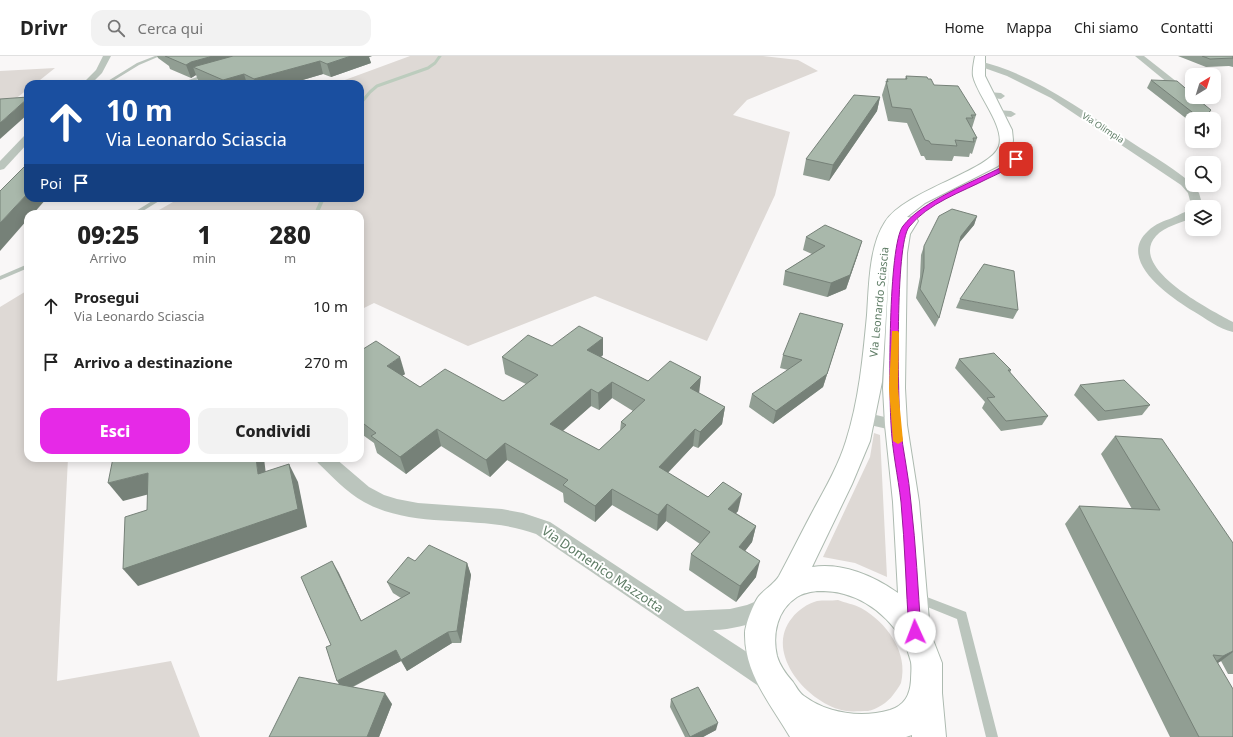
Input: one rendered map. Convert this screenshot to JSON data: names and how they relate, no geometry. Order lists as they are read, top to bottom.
{
  "streets": {
    "street": ["Via Olimpia", "Via Leonardo Sciascia", "Via Domenico Mazzotta"]
  },
  "crossings": [
    ["Via Olimpia", "Via Leonardo Sciascia"],
    ["Via Leonardo Sciascia", "Via Domenico Mazzotta"]
  ],
  "north": "top right",
  "page": {
    "header": "Drivr",
    "search": "Cerca qui",
    "nav": [
      "Home",
      "Mappa",
      "Chi siamo",
      "Contatti"
    ],
    "turn": ["10 m", "Via Leonardo Sciascia"],
    "then": "Poi",
    "eta": [
      "09:25",
      "Arrivo",
      "1",
      "min",
      "280",
      "m"
    ],
    "list": [
      {
        "name": "Prosegui",
        "note": "Via Leonardo Sciascia",
        "value": "10 m"
      },
      {
        "name": "Arrivo a destinazione",
        "value": "270 m"
      }
    ],
    "buttons": ["Esci", "Condividi"]
  }
}
